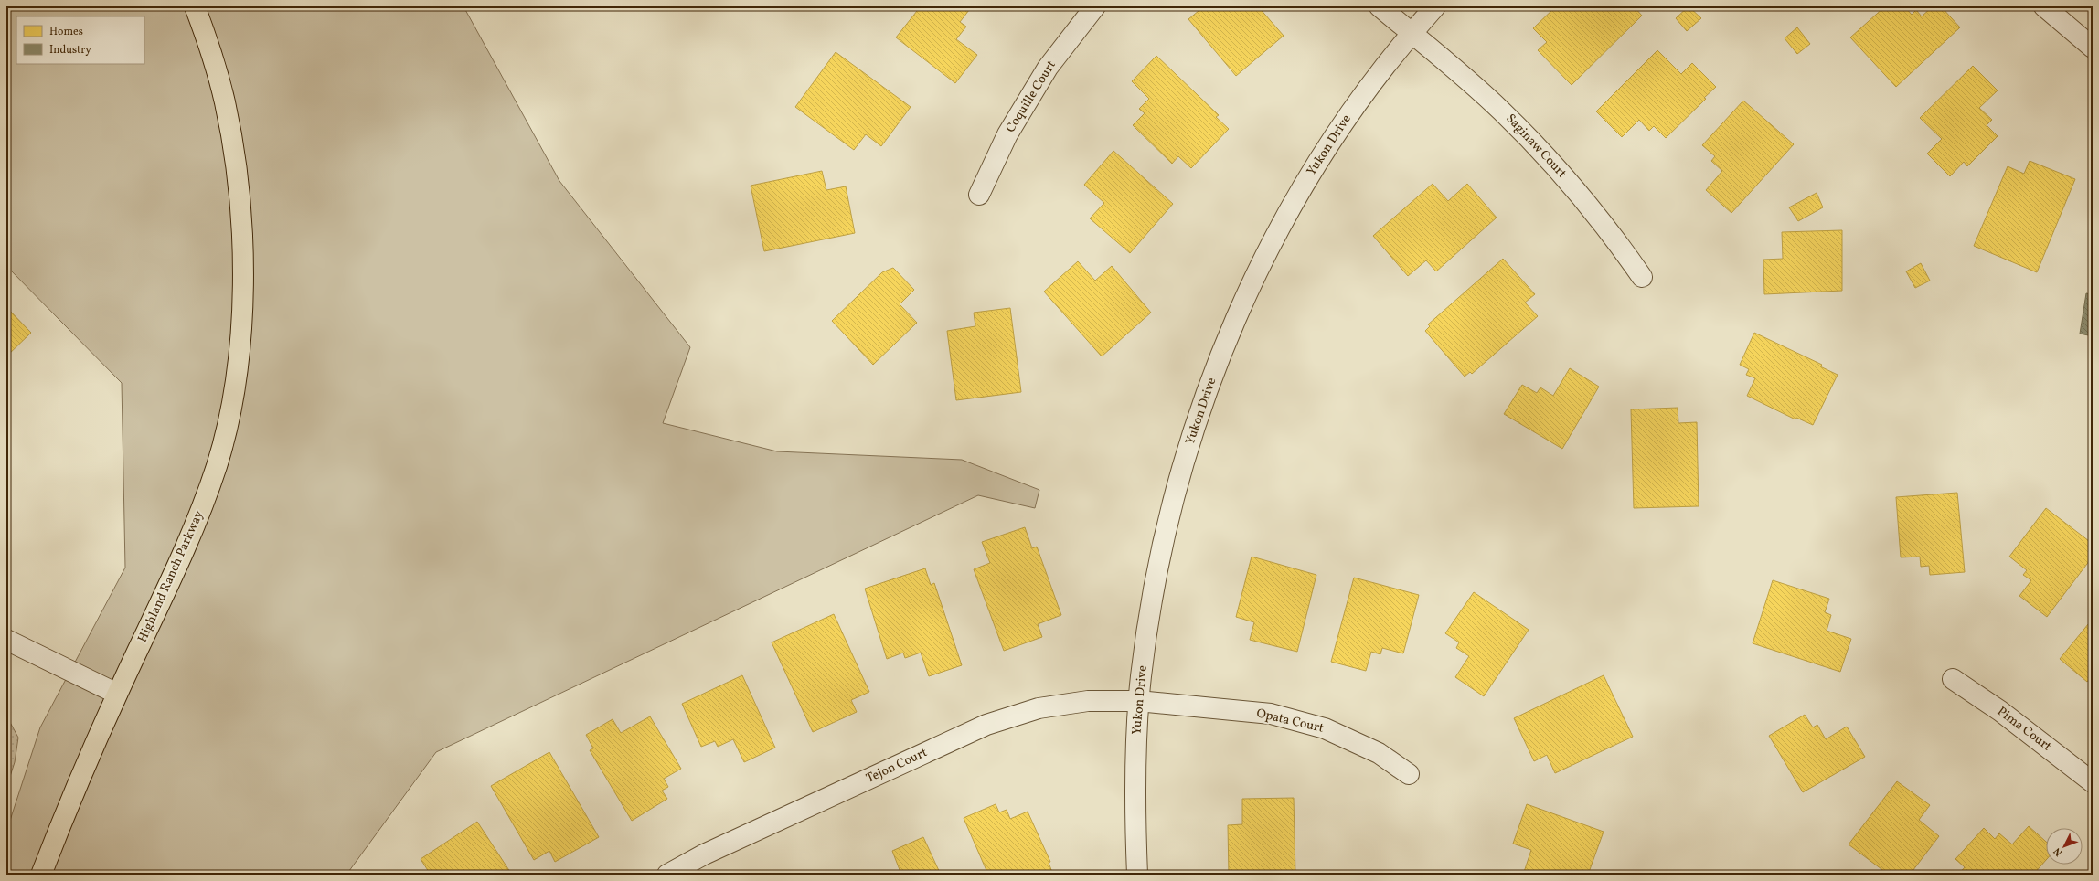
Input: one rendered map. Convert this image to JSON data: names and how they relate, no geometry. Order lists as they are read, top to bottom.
{
  "streets": {
    "main road": ["Highland Ranch Parkway"],
    "street": [
      "Coquille Court",
      "Yukon Drive",
      "Saginaw Court",
      "Opata Court",
      "Pima Court",
      "Tejon Court"
    ]
  },
  "crossings": [
    ["Yukon Drive", "Saginaw Court"],
    ["Yukon Drive", "Opata Court"],
    ["Yukon Drive", "Tejon Court"],
    ["Opata Court", "Tejon Court"]
  ],
  "legend": ["Homes", "Industry"],
  "north": "bottom left"
}
